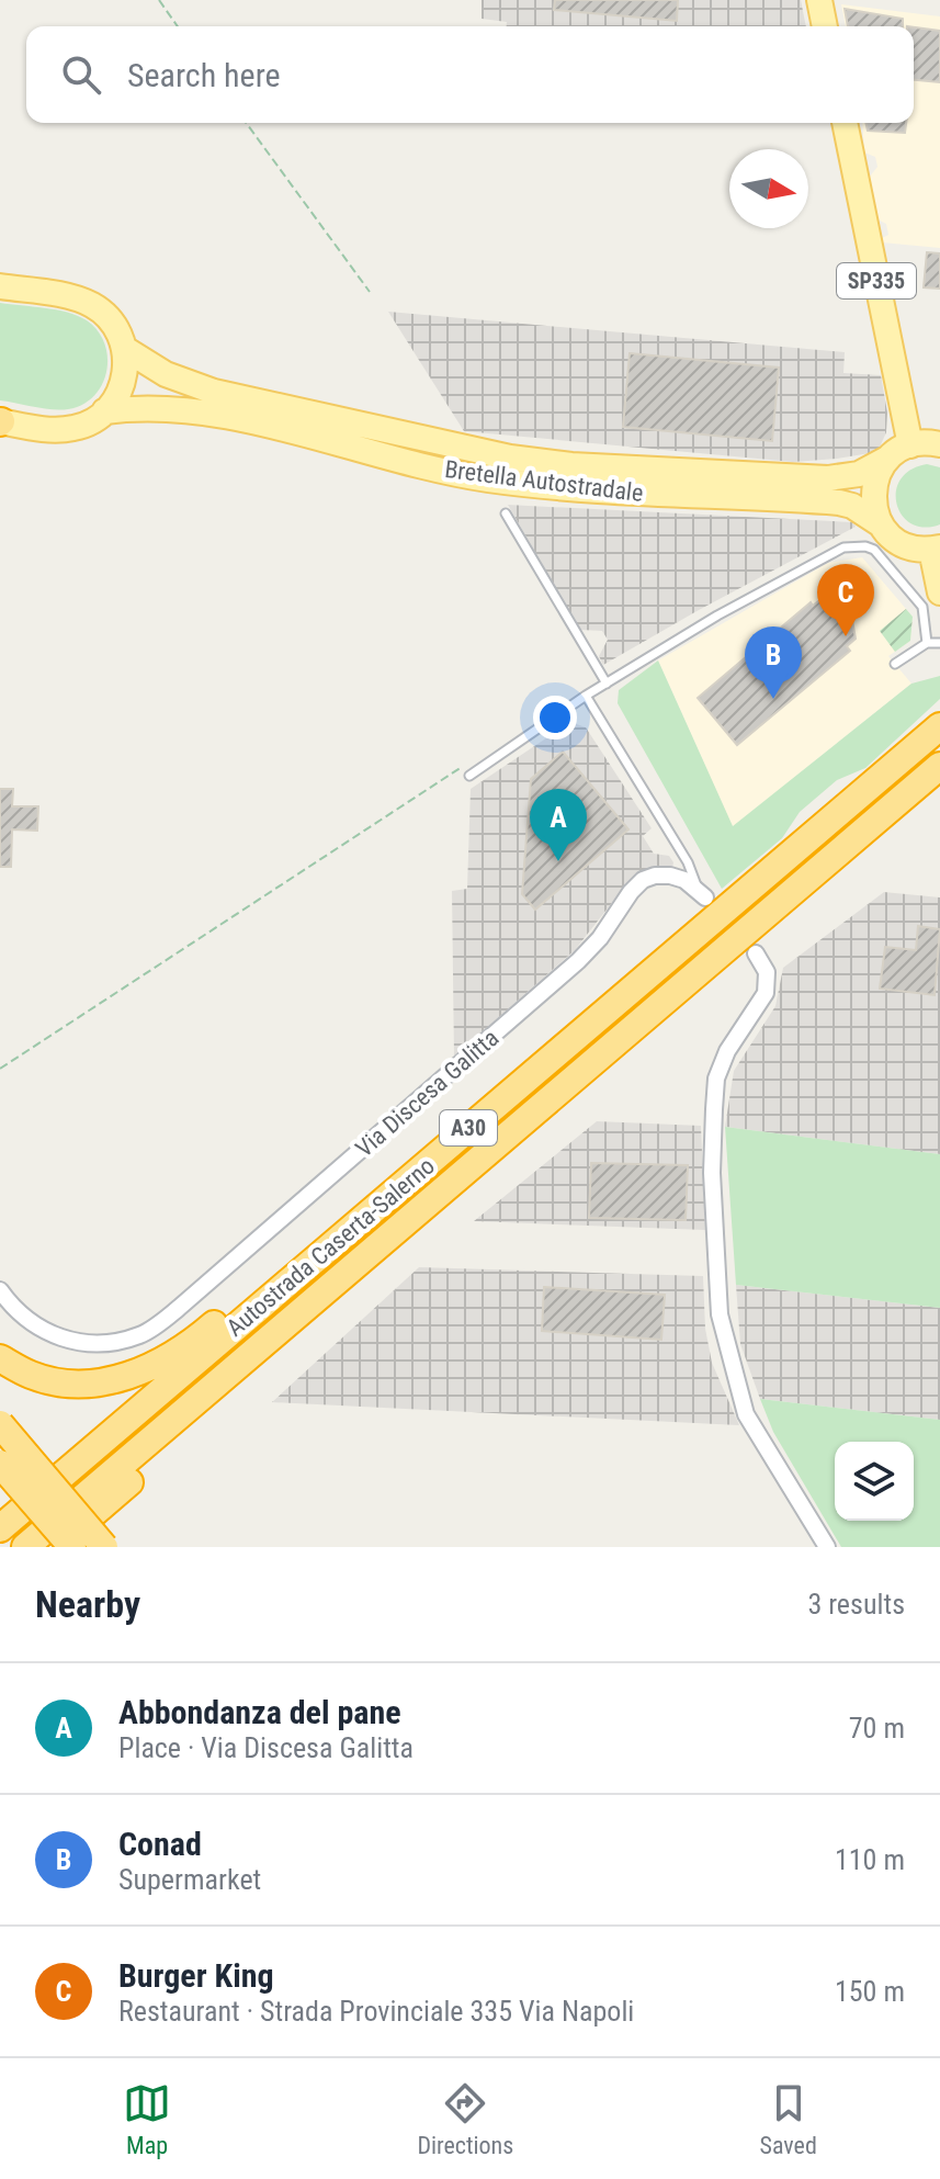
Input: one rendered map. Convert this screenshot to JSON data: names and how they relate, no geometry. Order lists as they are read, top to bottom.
{
  "streets": {
    "highway": ["A30", "Autostrada Caserta-Salerno"],
    "main road": ["SP335", "Bretella Autostradale"],
    "street": ["Via Discesa Galitta"]
  },
  "crossings": [
    ["SP335", "Bretella Autostradale"]
  ],
  "north": "right",
  "page": {
    "search": "Search here",
    "pins": ["C", "B", "A"],
    "heading": ["Nearby", "3 results"],
    "list": [
      {
        "mark": "A",
        "name": "Abbondanza del pane",
        "note": "Place · Via Discesa Galitta",
        "value": "70 m"
      },
      {
        "mark": "B",
        "name": "Conad",
        "note": "Supermarket",
        "value": "110 m"
      },
      {
        "mark": "C",
        "name": "Burger King",
        "note": "Restaurant · Strada Provinciale 335 Via Napoli",
        "value": "150 m"
      }
    ],
    "nav": ["Map", "Directions", "Saved"]
  }
}
